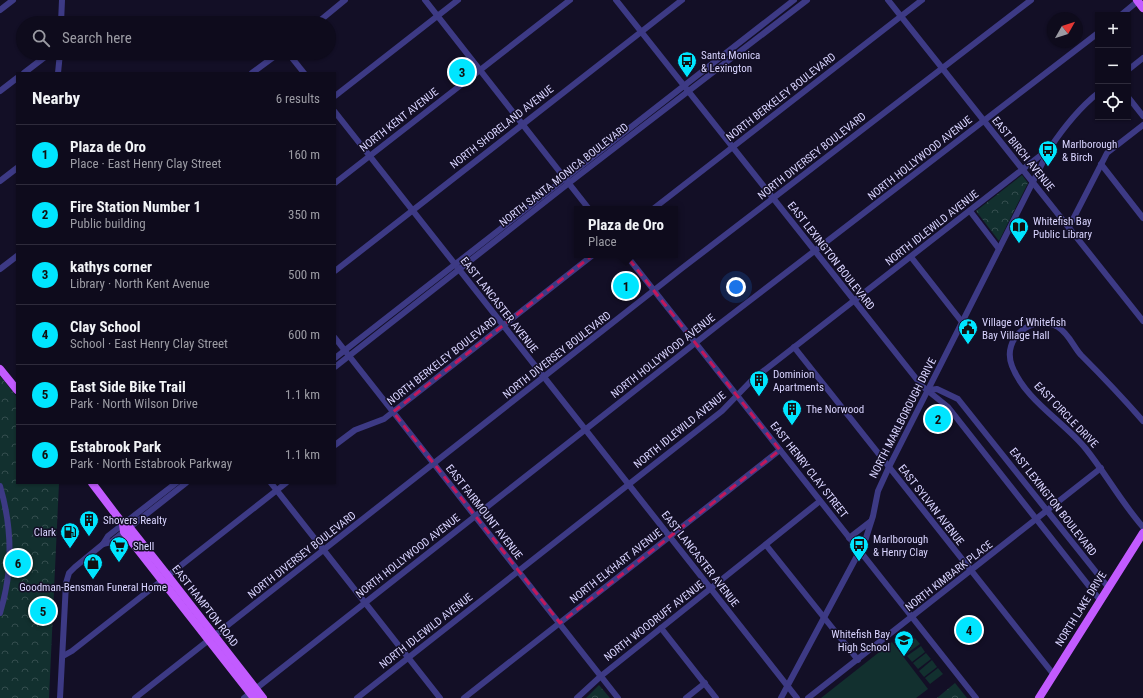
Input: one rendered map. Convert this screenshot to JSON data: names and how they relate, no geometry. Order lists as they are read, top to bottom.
{
  "streets": {
    "main road": ["EAST HAMPTON ROAD", "NORTH LAKE DRIVE"],
    "street": [
      "NORTH BERKELEY BOULEVARD",
      "NORTH KENT AVENUE",
      "NORTH SHORELAND AVENUE",
      "EAST BIRCH AVENUE",
      "NORTH DIVERSEY BOULEVARD",
      "NORTH HOLLYWOOD AVENUE",
      "NORTH SANTA MONICA BOULEVARD",
      "NORTH IDLEWILD AVENUE",
      "EAST LEXINGTON BOULEVARD",
      "EAST LANCASTER AVENUE",
      "EAST CIRCLE DRIVE",
      "NORTH MARLBOROUGH DRIVE",
      "EAST HENRY CLAY STREET",
      "EAST SYLVAN AVENUE",
      "EAST FAIRMOUNT AVENUE",
      "NORTH ELKHART AVENUE",
      "NORTH KIMBARK PLACE",
      "NORTH WOODRUFF AVENUE"
    ]
  },
  "crossings": [
    ["NORTH BERKELEY BOULEVARD", "EAST BIRCH AVENUE"],
    ["NORTH BERKELEY BOULEVARD", "EAST LEXINGTON BOULEVARD"],
    ["NORTH BERKELEY BOULEVARD", "EAST LANCASTER AVENUE"],
    ["NORTH BERKELEY BOULEVARD", "EAST FAIRMOUNT AVENUE"],
    ["NORTH KENT AVENUE", "EAST LANCASTER AVENUE"],
    ["NORTH SHORELAND AVENUE", "EAST LEXINGTON BOULEVARD"],
    ["NORTH SHORELAND AVENUE", "EAST LANCASTER AVENUE"],
    ["EAST BIRCH AVENUE", "NORTH DIVERSEY BOULEVARD"],
    ["EAST BIRCH AVENUE", "NORTH HOLLYWOOD AVENUE"],
    ["EAST BIRCH AVENUE", "NORTH IDLEWILD AVENUE"],
    ["EAST BIRCH AVENUE", "NORTH MARLBOROUGH DRIVE"],
    ["NORTH DIVERSEY BOULEVARD", "EAST LEXINGTON BOULEVARD"],
    ["NORTH DIVERSEY BOULEVARD", "EAST LANCASTER AVENUE"],
    ["NORTH DIVERSEY BOULEVARD", "EAST HENRY CLAY STREET"],
    ["NORTH DIVERSEY BOULEVARD", "EAST FAIRMOUNT AVENUE"],
    ["NORTH DIVERSEY BOULEVARD", "EAST HAMPTON ROAD"],
    ["NORTH HOLLYWOOD AVENUE", "EAST LEXINGTON BOULEVARD"],
    ["NORTH HOLLYWOOD AVENUE", "EAST LANCASTER AVENUE"],
    ["NORTH HOLLYWOOD AVENUE", "EAST HENRY CLAY STREET"],
    ["NORTH HOLLYWOOD AVENUE", "EAST FAIRMOUNT AVENUE"],
    ["NORTH HOLLYWOOD AVENUE", "EAST HAMPTON ROAD"],
    ["NORTH SANTA MONICA BOULEVARD", "EAST LEXINGTON BOULEVARD"],
    ["NORTH SANTA MONICA BOULEVARD", "EAST LANCASTER AVENUE"],
    ["NORTH SANTA MONICA BOULEVARD", "EAST FAIRMOUNT AVENUE"],
    ["NORTH IDLEWILD AVENUE", "EAST LEXINGTON BOULEVARD"],
    ["NORTH IDLEWILD AVENUE", "EAST LANCASTER AVENUE"],
    ["NORTH IDLEWILD AVENUE", "NORTH MARLBOROUGH DRIVE"],
    ["NORTH IDLEWILD AVENUE", "EAST HENRY CLAY STREET"],
    ["NORTH IDLEWILD AVENUE", "EAST SYLVAN AVENUE"],
    ["NORTH IDLEWILD AVENUE", "EAST FAIRMOUNT AVENUE"],
    ["EAST LEXINGTON BOULEVARD", "NORTH MARLBOROUGH DRIVE"],
    ["EAST LEXINGTON BOULEVARD", "NORTH KIMBARK PLACE"],
    ["EAST LEXINGTON BOULEVARD", "NORTH LAKE DRIVE"],
    ["EAST LANCASTER AVENUE", "NORTH MARLBOROUGH DRIVE"],
    ["EAST LANCASTER AVENUE", "NORTH ELKHART AVENUE"],
    ["EAST LANCASTER AVENUE", "NORTH WOODRUFF AVENUE"],
    ["EAST CIRCLE DRIVE", "NORTH KIMBARK PLACE"],
    ["NORTH MARLBOROUGH DRIVE", "EAST HENRY CLAY STREET"],
    ["NORTH MARLBOROUGH DRIVE", "EAST SYLVAN AVENUE"],
    ["EAST HENRY CLAY STREET", "NORTH ELKHART AVENUE"],
    ["EAST HENRY CLAY STREET", "NORTH KIMBARK PLACE"],
    ["EAST HENRY CLAY STREET", "NORTH WOODRUFF AVENUE"],
    ["EAST SYLVAN AVENUE", "NORTH KIMBARK PLACE"],
    ["EAST SYLVAN AVENUE", "NORTH LAKE DRIVE"],
    ["EAST FAIRMOUNT AVENUE", "NORTH ELKHART AVENUE"],
    ["EAST FAIRMOUNT AVENUE", "NORTH WOODRUFF AVENUE"]
  ],
  "places": {
    "bus stop": ["Santa Monica & Lexington", "Marlborough & Birch", "Marlborough & Henry Clay"],
    "library": ["Whitefish Bay Public Library"],
    "public building": ["Village of Whitefish Bay Village Hall"],
    "building": ["Dominion Apartments", "The Norwood", "Shovers Realty"],
    "fuel station": ["Clark"],
    "supermarket": ["Shell"],
    "shop": ["Goodman-Bensman Funeral Home"],
    "school or university": ["Whitefish Bay High School"]
  },
  "north": "top right",
  "page": {
    "map_buttons": ["+", "−"],
    "search": "Search here",
    "pins": [
      "3",
      "1",
      "2",
      "6",
      "5",
      "4"
    ],
    "heading": ["Nearby", "6 results"],
    "list": [
      {
        "mark": "1",
        "name": "Plaza de Oro",
        "note": "Place · East Henry Clay Street",
        "value": "160 m"
      },
      {
        "mark": "2",
        "name": "Fire Station Number 1",
        "note": "Public building",
        "value": "350 m"
      },
      {
        "mark": "3",
        "name": "kathys corner",
        "note": "Library · North Kent Avenue",
        "value": "500 m"
      },
      {
        "mark": "4",
        "name": "Clay School",
        "note": "School · East Henry Clay Street",
        "value": "600 m"
      },
      {
        "mark": "5",
        "name": "East Side Bike Trail",
        "note": "Park · North Wilson Drive",
        "value": "1.1 km"
      },
      {
        "mark": "6",
        "name": "Estabrook Park",
        "note": "Park · North Estabrook Parkway",
        "value": "1.1 km"
      }
    ],
    "popup": ["Plaza de Oro", "Place"]
  }
}
